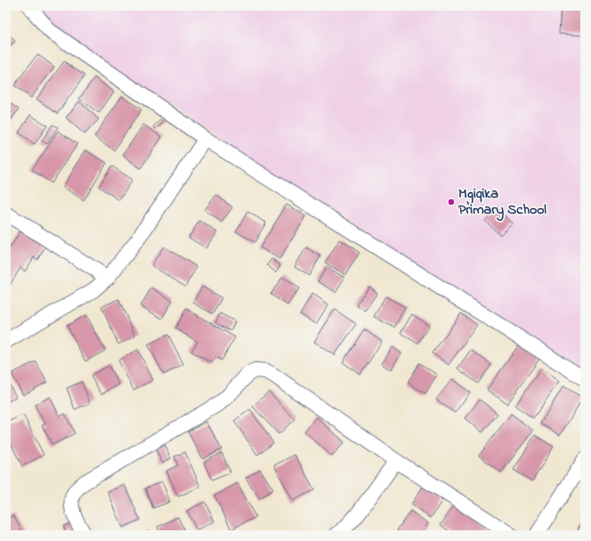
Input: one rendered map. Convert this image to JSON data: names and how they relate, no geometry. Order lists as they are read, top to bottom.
{
  "places": ["Mgiqika Primary School"]
}
